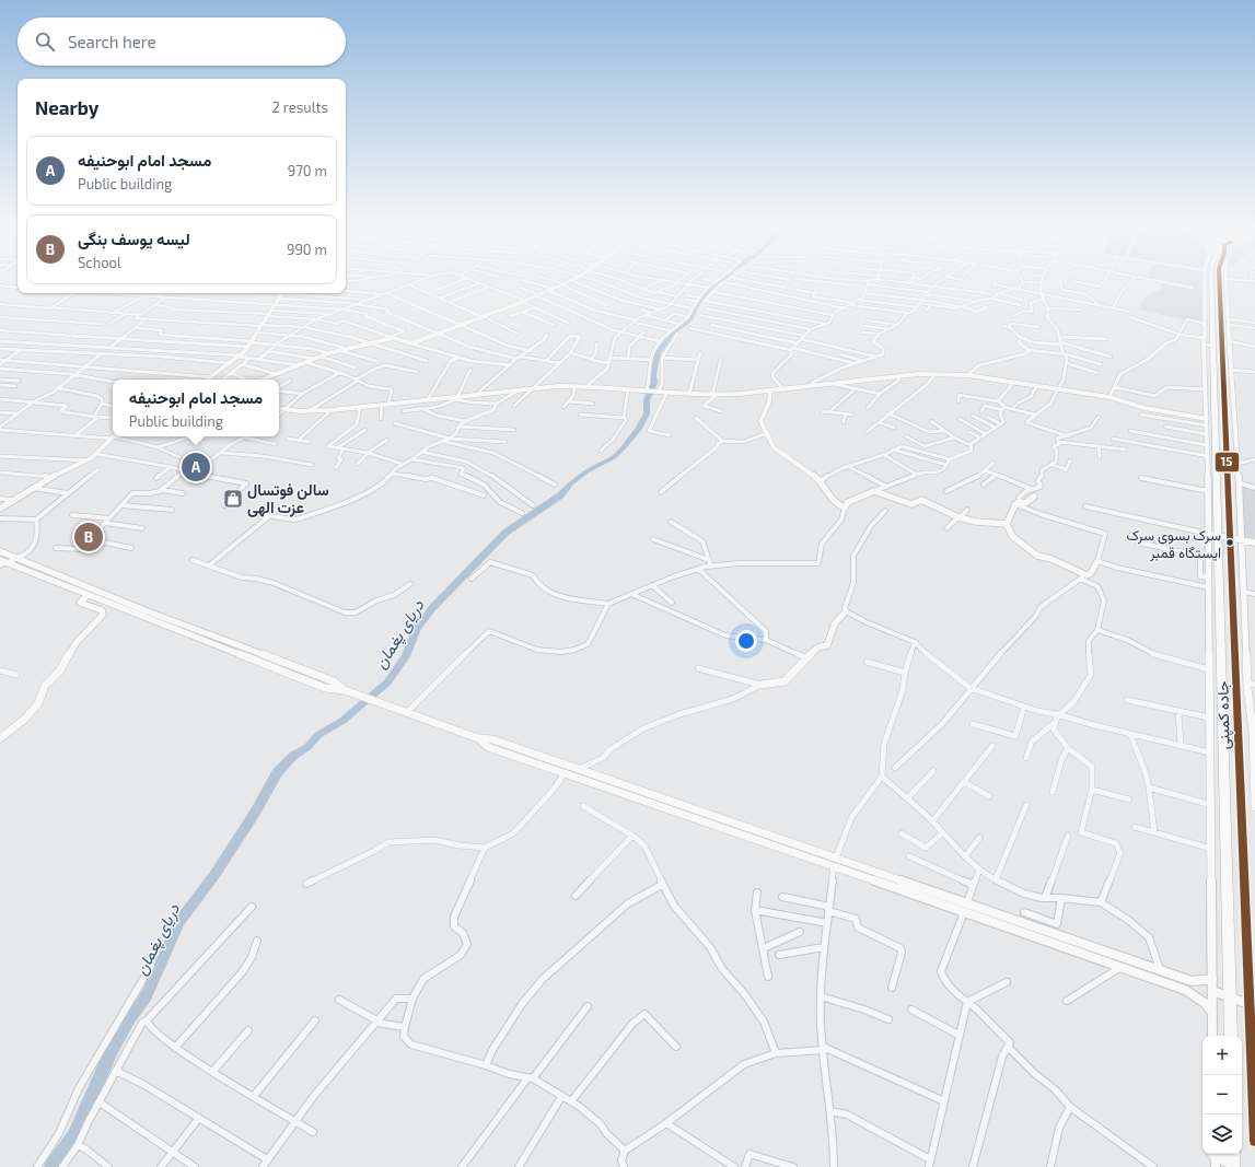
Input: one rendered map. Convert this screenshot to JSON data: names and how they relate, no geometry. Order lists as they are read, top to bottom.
{
  "streets": {
    "highway": ["جاده کمپنی"]
  },
  "water": ["دریای پغمان"],
  "places": {
    "shop": ["سالن فوتسال عزت الهی"],
    "other": ["سرک بسوی سرک ایستگاه قمبر"]
  },
  "lines": ["transit line 15"],
  "page": {
    "search": "Search here",
    "heading": ["Nearby", "2 results"],
    "list": [
      {
        "mark": "A",
        "name": "مسجد امام ابوحنیفه",
        "note": "Public building",
        "value": "970 m"
      },
      {
        "mark": "B",
        "name": "لیسه یوسف بنگی",
        "note": "School",
        "value": "990 m"
      }
    ],
    "popup": ["مسجد امام ابوحنیفه", "Public building"],
    "pins": ["A", "B"],
    "map_buttons": ["+", "−"]
  }
}
